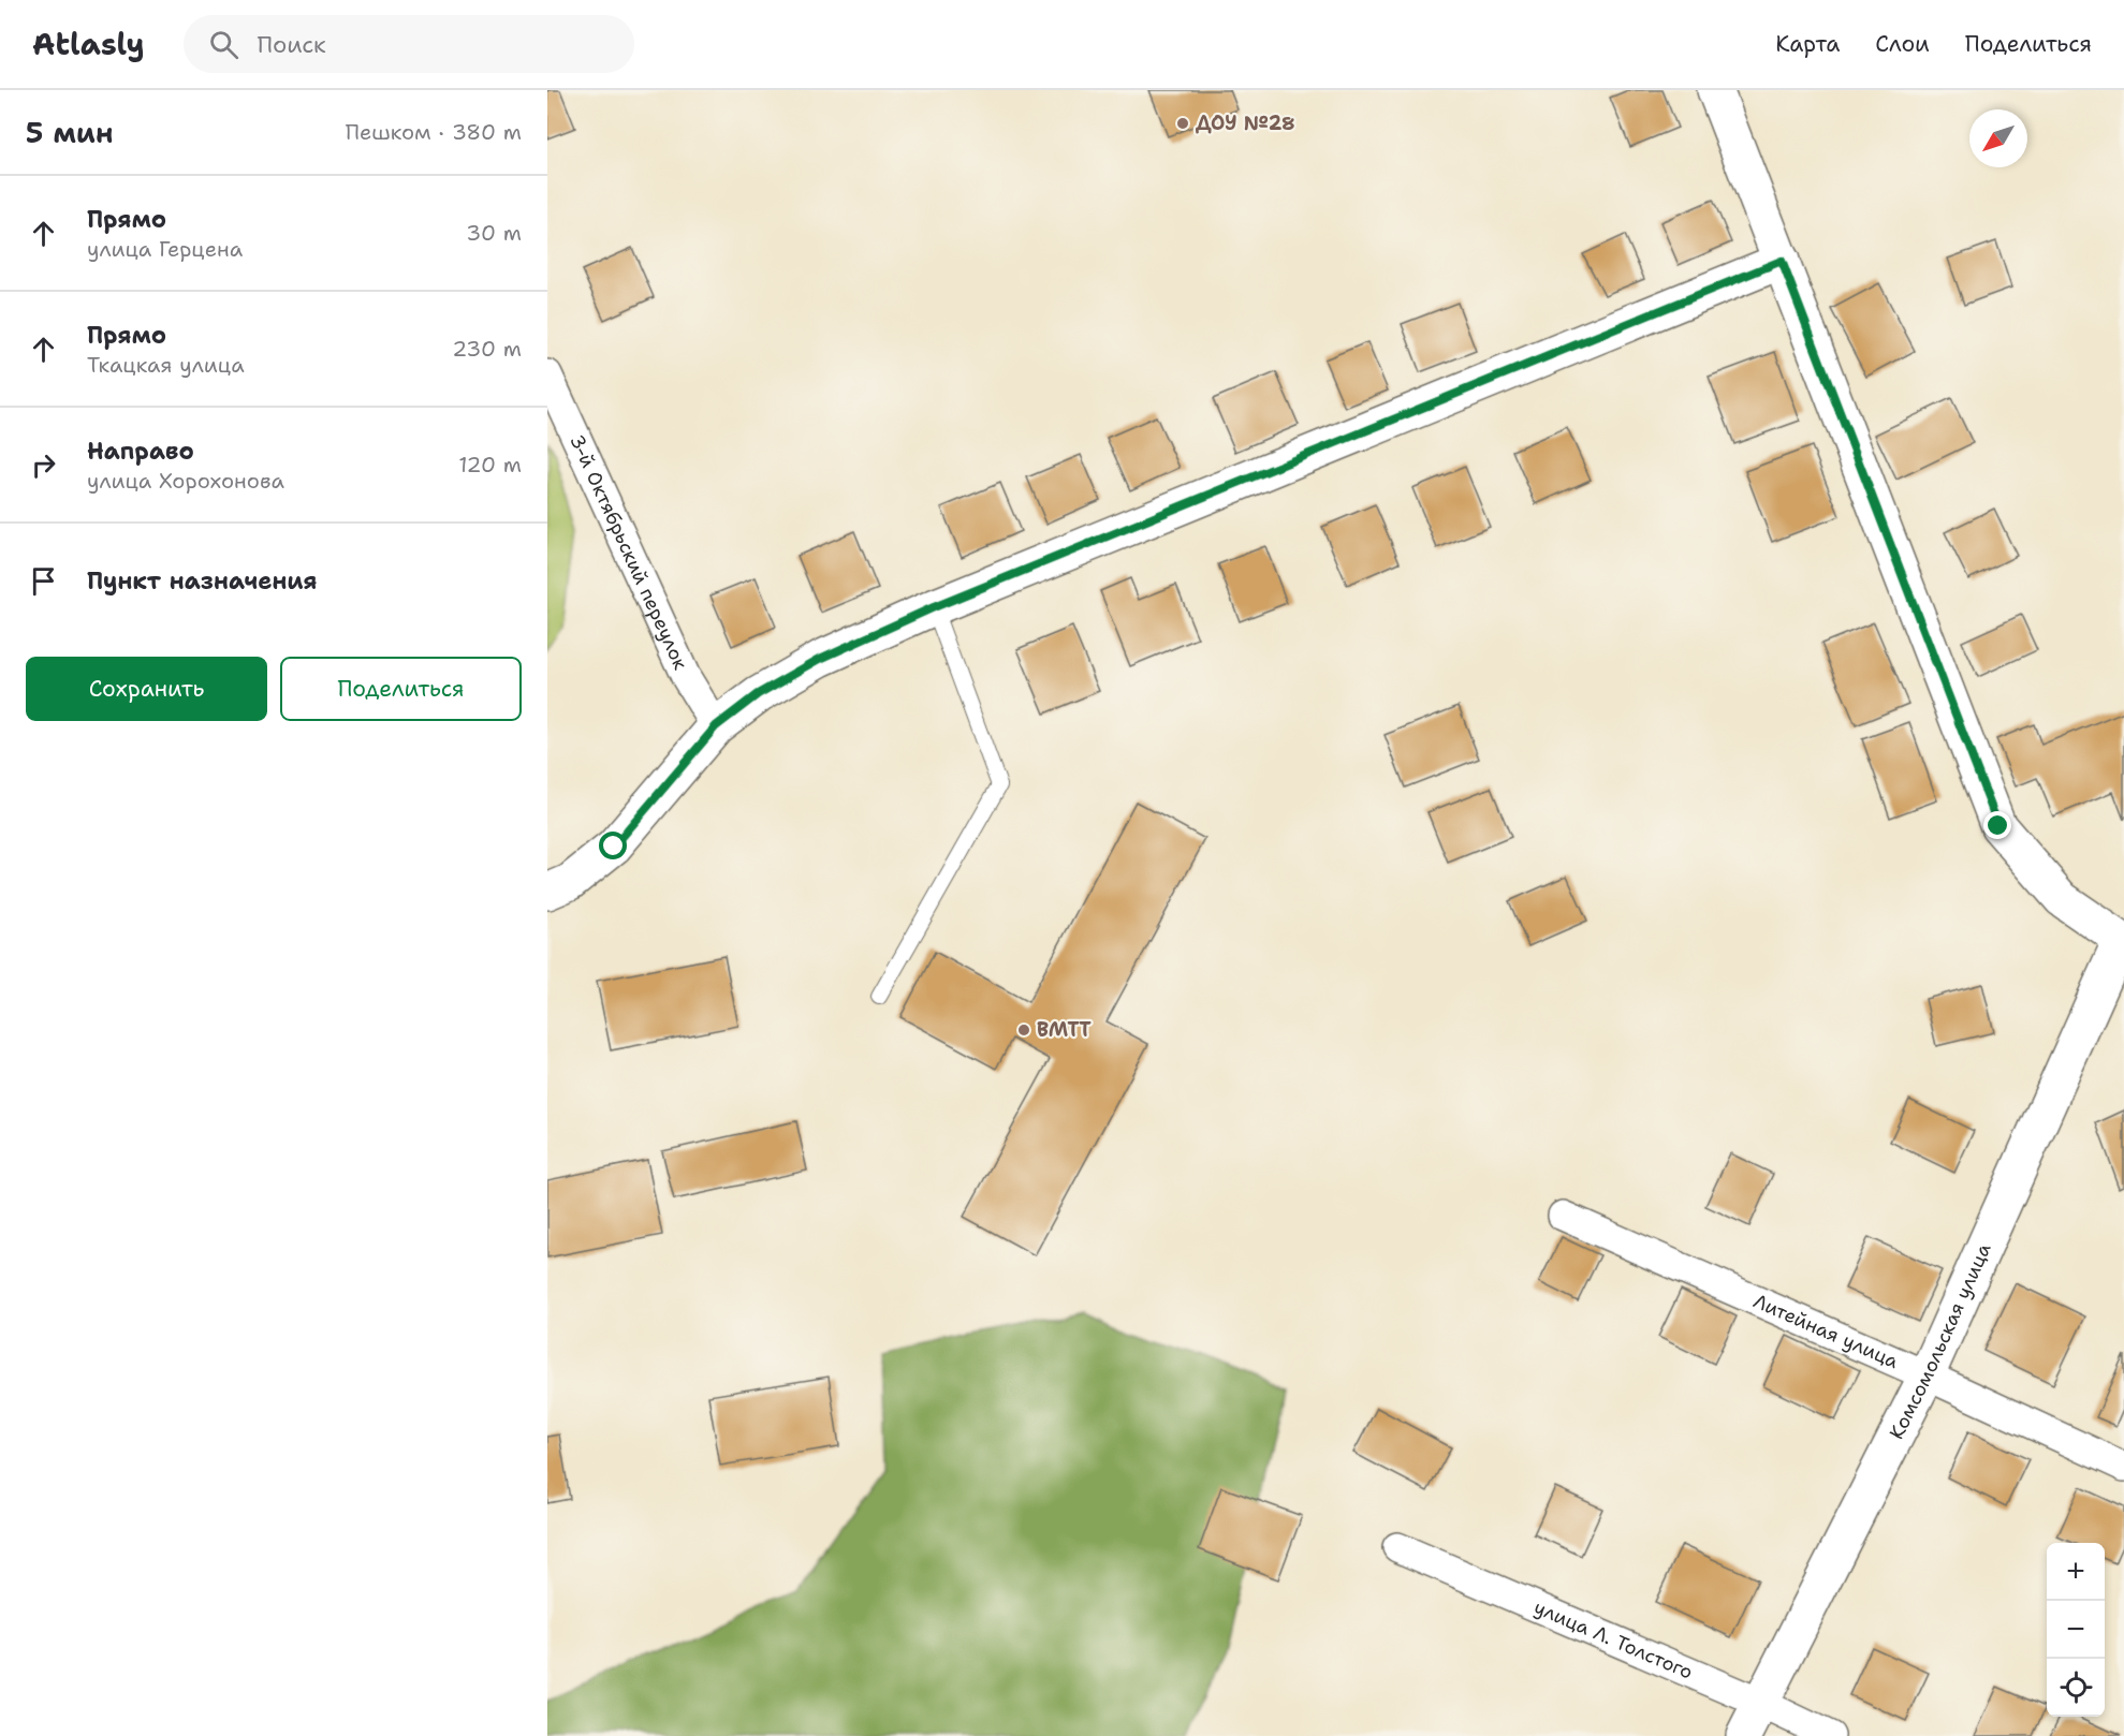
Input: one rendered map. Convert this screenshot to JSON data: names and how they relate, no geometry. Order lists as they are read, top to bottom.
{
  "streets": {
    "street": [
      "3-й Октябрьский переулок",
      "Литейная улица",
      "Комсомольская улица",
      "улица Л. Толстого"
    ]
  },
  "crossings": [
    ["Литейная улица", "Комсомольская улица"],
    ["Комсомольская улица", "улица Л. Толстого"]
  ],
  "places": ["ДОУ №28", "ВМТТ"],
  "north": "bottom left",
  "page": {
    "header": "Atlasly",
    "search": "Поиск",
    "nav": ["Карта", "Слои", "Поделиться"],
    "heading": ["5 мин", "Пешком · 380 m"],
    "list": [
      ["Прямо", "улица Герцена", "30 m"],
      ["Прямо", "Ткацкая улица", "230 m"],
      ["Направо", "улица Хорохонова", "120 m"],
      "Пункт назначения"
    ],
    "buttons": ["Сохранить", "Поделиться"],
    "map_buttons": ["+", "−"]
  }
}
